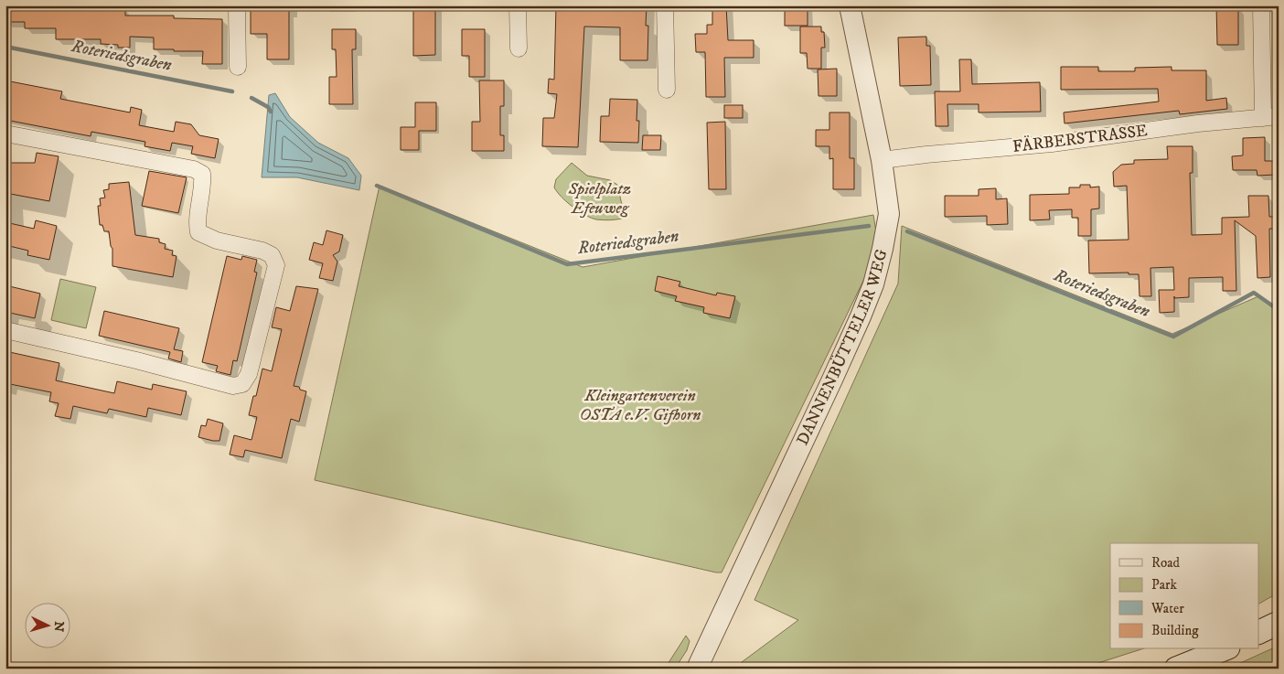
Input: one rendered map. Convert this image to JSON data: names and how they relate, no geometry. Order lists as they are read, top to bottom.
{
  "streets": {
    "street": ["FÄRBERSTRASSE", "DANNENBÜTTELER WEG"]
  },
  "crossings": [
    ["FÄRBERSTRASSE", "DANNENBÜTTELER WEG"]
  ],
  "water": ["Roteriedsgraben"],
  "parks": ["Spielplatz Efeuweg", "Kleingartenverein OSTA e.V. Gifhorn"],
  "legend": [
    "Road",
    "Park",
    "Water",
    "Building"
  ],
  "north": "right"
}
